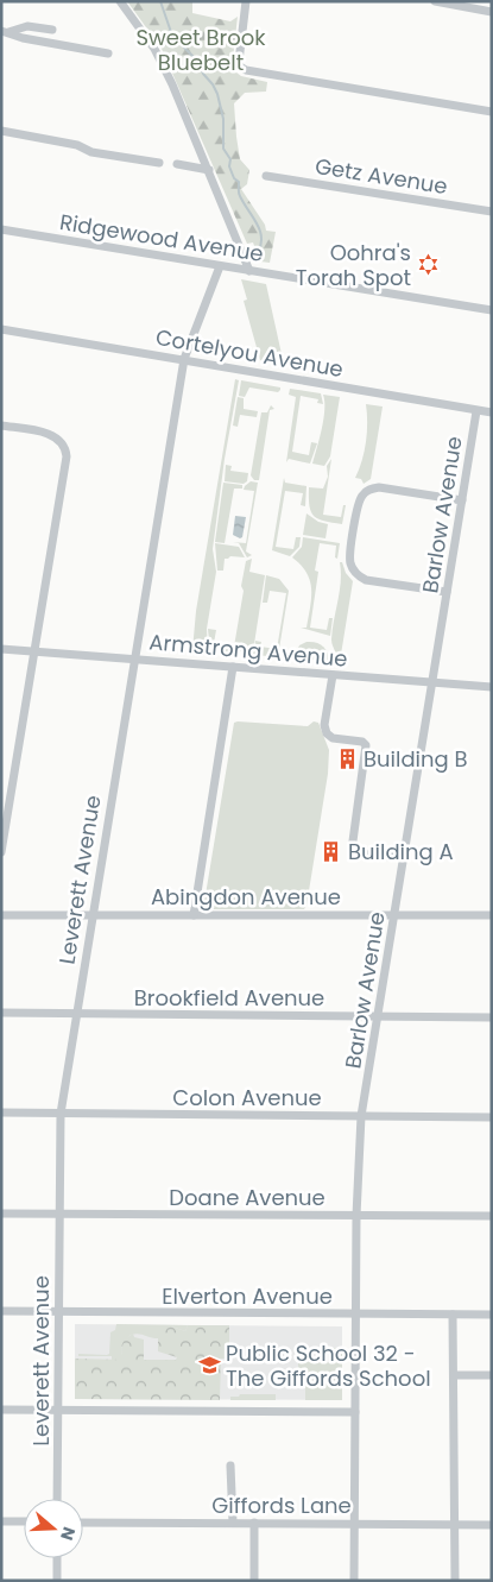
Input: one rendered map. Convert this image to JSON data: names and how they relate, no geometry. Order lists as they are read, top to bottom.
{
  "streets": {
    "street": [
      "Getz Avenue",
      "Ridgewood Avenue",
      "Cortelyou Avenue",
      "Barlow Avenue",
      "Armstrong Avenue",
      "Leverett Avenue",
      "Abingdon Avenue",
      "Brookfield Avenue",
      "Colon Avenue",
      "Doane Avenue",
      "Elverton Avenue",
      "Giffords Lane"
    ]
  },
  "crossings": [
    ["Ridgewood Avenue", "Leverett Avenue"],
    ["Cortelyou Avenue", "Barlow Avenue"],
    ["Cortelyou Avenue", "Leverett Avenue"],
    ["Barlow Avenue", "Armstrong Avenue"],
    ["Barlow Avenue", "Abingdon Avenue"],
    ["Barlow Avenue", "Brookfield Avenue"],
    ["Barlow Avenue", "Colon Avenue"],
    ["Barlow Avenue", "Doane Avenue"],
    ["Barlow Avenue", "Elverton Avenue"],
    ["Barlow Avenue", "Giffords Lane"],
    ["Armstrong Avenue", "Leverett Avenue"],
    ["Leverett Avenue", "Abingdon Avenue"],
    ["Leverett Avenue", "Brookfield Avenue"],
    ["Leverett Avenue", "Colon Avenue"],
    ["Leverett Avenue", "Doane Avenue"],
    ["Leverett Avenue", "Elverton Avenue"]
  ],
  "parks": ["Sweet Brook Bluebelt"],
  "places": {
    "synagogue": ["Oohra's Torah Spot"],
    "building": ["Building B", "Building A"],
    "school or university": ["Public School 32 - The Giffords School"]
  },
  "north": "right"
}
